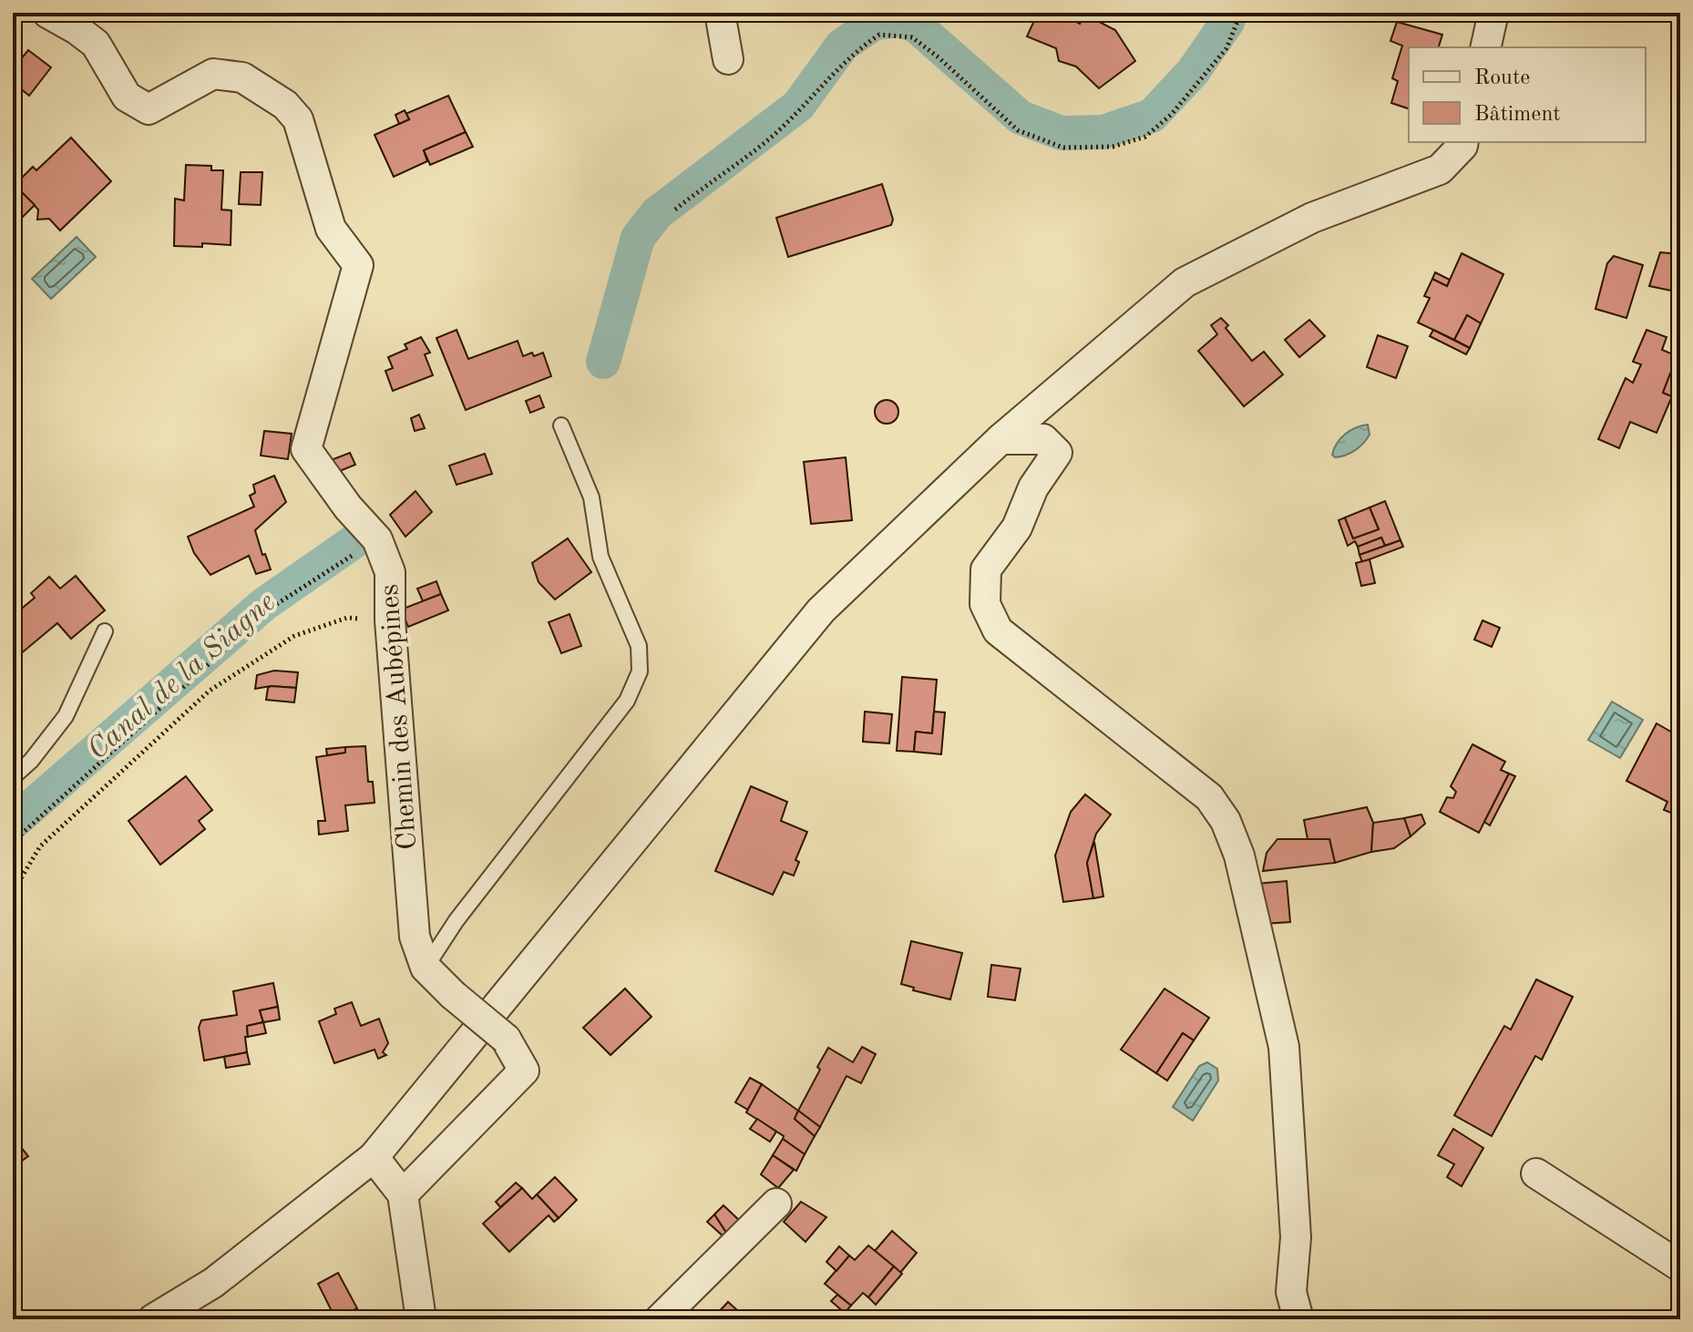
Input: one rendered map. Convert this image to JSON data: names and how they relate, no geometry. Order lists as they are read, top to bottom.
{
  "streets": {
    "street": ["Chemin des Aubépines"]
  },
  "water": ["Canal de la Siagne"],
  "legend": ["Route", "Bâtiment"]
}
